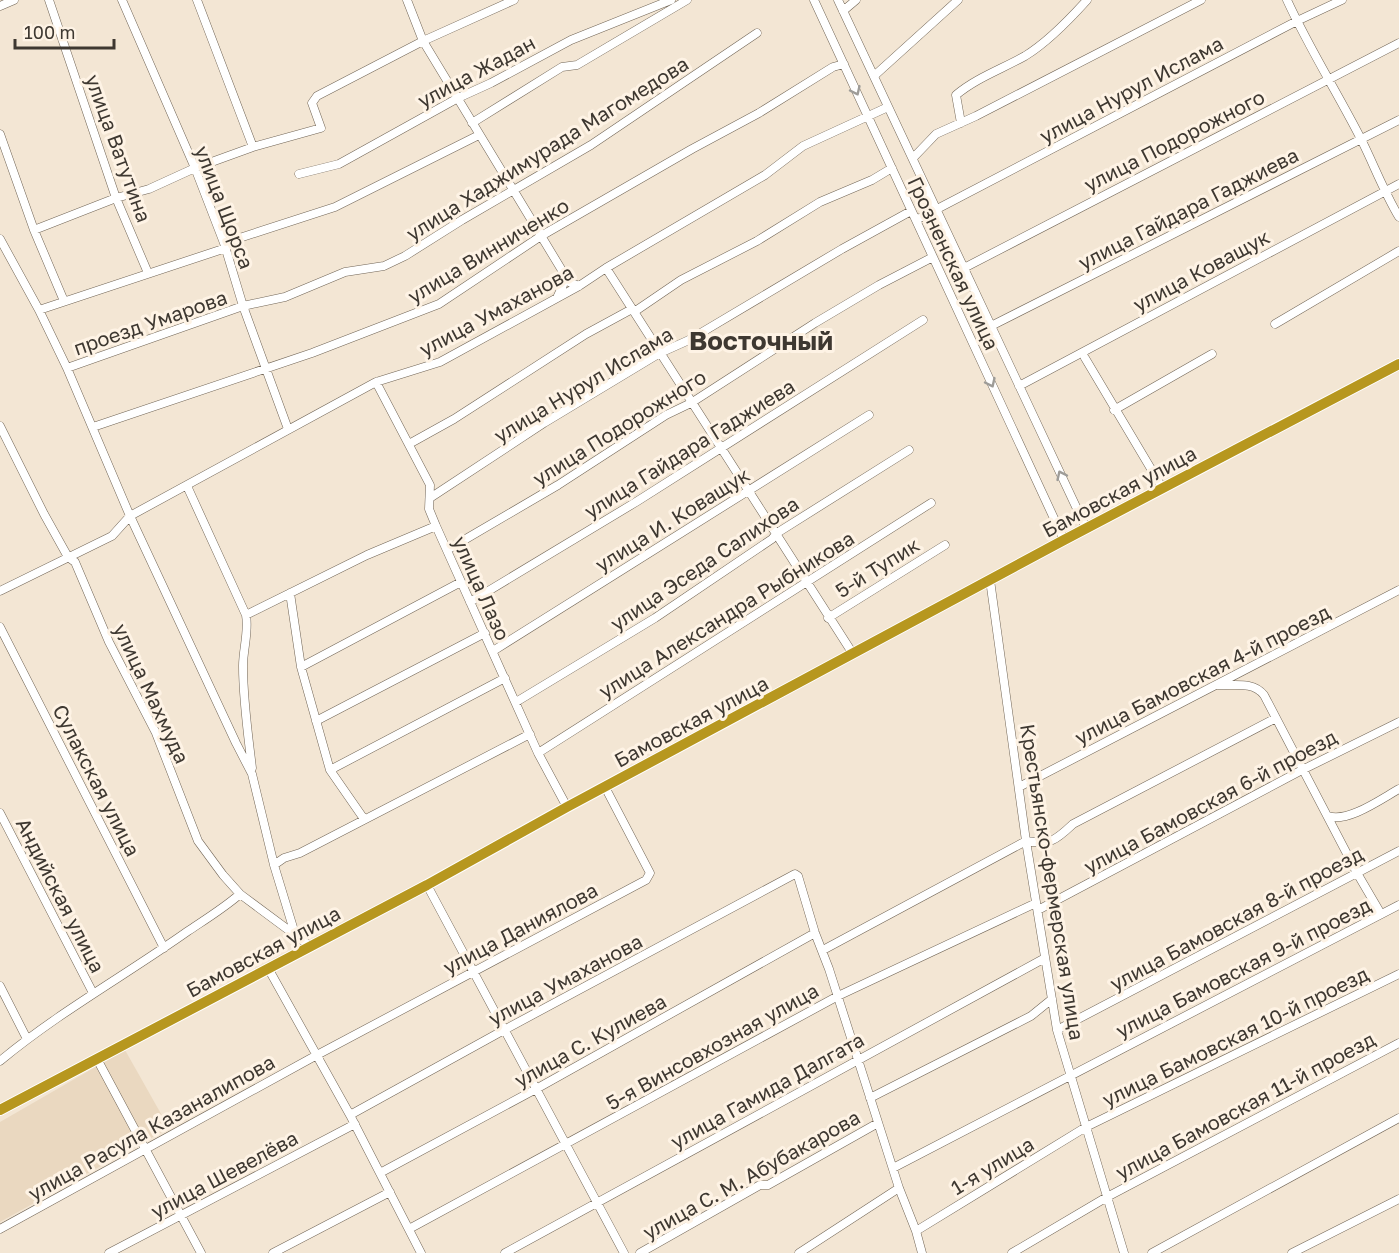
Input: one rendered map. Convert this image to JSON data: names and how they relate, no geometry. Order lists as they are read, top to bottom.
{
  "streets": {
    "highway": ["Бамовская улица"],
    "street": [
      "улица Жадан",
      "улица Нурул Ислама",
      "улица Подорожного",
      "улица Ватутина",
      "улица Хаджимурада Магомедова",
      "улица Щорса",
      "улица Гайдара Гаджиева",
      "улица Винниченко",
      "Грозненская улица",
      "улица Коващук",
      "улица Умаханова",
      "проезд Умарова",
      "улица И. Коващук",
      "улица Эседа Салихова",
      "5-й Тупик",
      "улица Лазо",
      "улица Александра Рыбникова",
      "улица Бамовская 4-й проезд",
      "улица Махмуда",
      "Сулакская улица",
      "улица Бамовская 6-й проезд",
      "Крестьянско-фермерская улица",
      "Андийская улица",
      "улица Бамовская 8-й проезд",
      "улица Даниялова",
      "улица Бамовская 9-й проезд",
      "улица Бамовская 10-й проезд",
      "улица С. Кулиева",
      "5-я Винсовхозная улица",
      "улица Гамида Далгата",
      "улица Бамовская 11-й проезд",
      "улица Расула Казаналипова",
      "1-я улица",
      "улица Шевелёва",
      "улица С. М. Абубакарова"
    ]
  },
  "crossings": [
    ["улица Нурул Ислама", "Грозненская улица"],
    ["улица Нурул Ислама", "улица Лазо"],
    ["улица Подорожного", "Грозненская улица"],
    ["улица Подорожного", "улица Лазо"],
    ["улица Хаджимурада Магомедова", "проезд Умарова"],
    ["улица Щорса", "улица Винниченко"],
    ["улица Щорса", "улица Умаханова"],
    ["улица Щорса", "проезд Умарова"],
    ["улица Гайдара Гаджиева", "Грозненская улица"],
    ["улица Гайдара Гаджиева", "улица Лазо"],
    ["улица Винниченко", "Грозненская улица"],
    ["Грозненская улица", "улица Коващук"],
    ["Грозненская улица", "улица Умаханова"],
    ["Грозненская улица", "Бамовская улица"],
    ["улица Умаханова", "улица Лазо"],
    ["улица Умаханова", "улица Махмуда"],
    ["улица Умаханова", "улица С. Кулиева"],
    ["Бамовская улица", "улица Лазо"],
    ["Бамовская улица", "улица Махмуда"],
    ["Бамовская улица", "Крестьянско-фермерская улица"],
    ["Бамовская улица", "улица Даниялова"],
    ["улица И. Коващук", "улица Лазо"],
    ["улица Эседа Салихова", "улица Лазо"],
    ["улица Лазо", "улица Александра Рыбникова"],
    ["улица Бамовская 4-й проезд", "Крестьянско-фермерская улица"],
    ["улица Махмуда", "Андийская улица"],
    ["Сулакская улица", "Андийская улица"],
    ["улица Бамовская 6-й проезд", "Крестьянско-фермерская улица"],
    ["улица Бамовская 6-й проезд", "5-я Винсовхозная улица"],
    ["Крестьянско-фермерская улица", "улица Бамовская 8-й проезд"],
    ["Крестьянско-фермерская улица", "улица Бамовская 9-й проезд"],
    ["Крестьянско-фермерская улица", "улица Бамовская 10-й проезд"],
    ["Крестьянско-фермерская улица", "5-я Винсовхозная улица"],
    ["Крестьянско-фермерская улица", "улица Гамида Далгата"],
    ["Крестьянско-фермерская улица", "улица Бамовская 11-й проезд"],
    ["Крестьянско-фермерская улица", "1-я улица"],
    ["улица Даниялова", "улица Расула Казаналипова"],
    ["улица Бамовская 10-й проезд", "1-я улица"]
  ],
  "districts": ["Восточный"],
  "scale_bar": "100 m"
}
